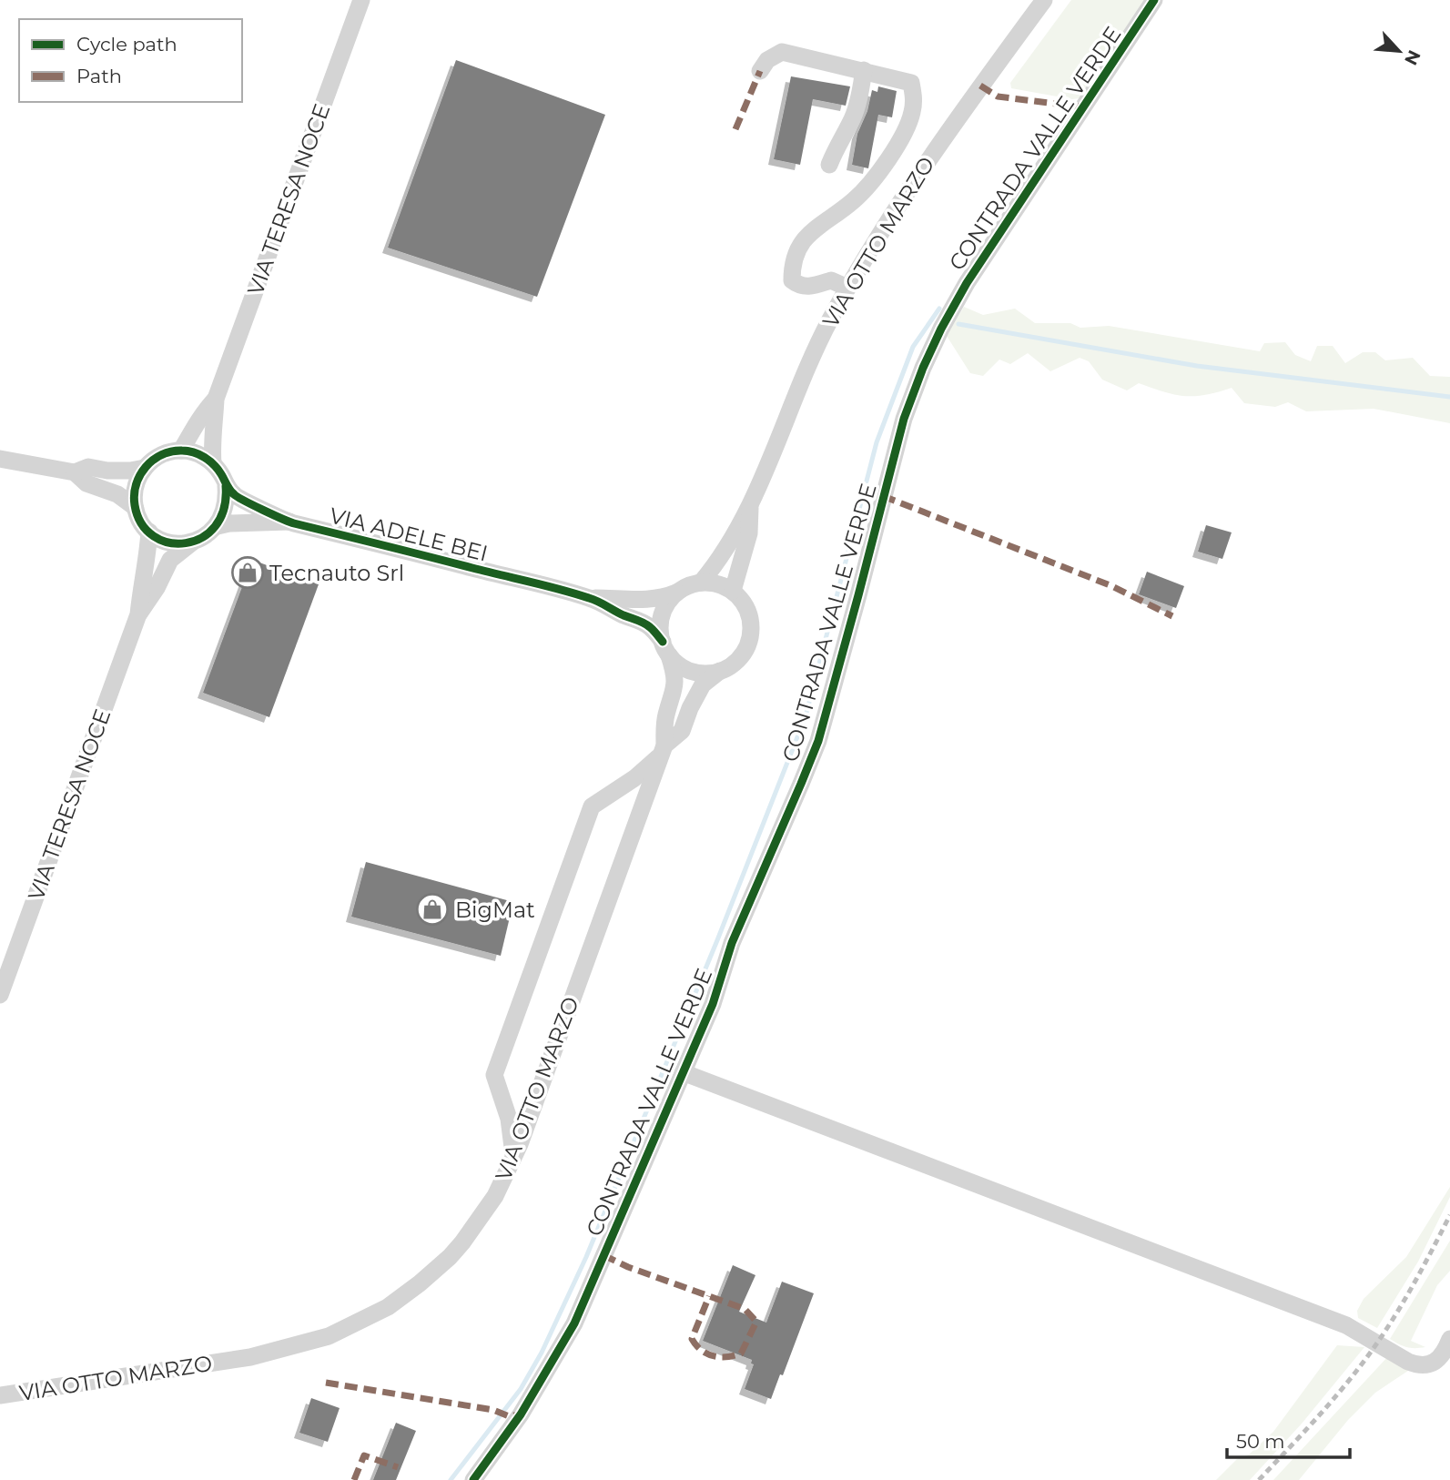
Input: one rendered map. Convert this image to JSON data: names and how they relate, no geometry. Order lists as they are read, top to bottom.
{
  "streets": {
    "street": [
      "CONTRADA VALLE VERDE",
      "VIA TERESA NOCE",
      "VIA OTTO MARZO",
      "VIA ADELE BEI"
    ]
  },
  "crossings": [
    ["VIA TERESA NOCE", "VIA ADELE BEI"]
  ],
  "places": {
    "shop": ["Tecnauto Srl", "BigMat"]
  },
  "legend": ["Cycle path", "Path"],
  "scale_bar": "50 m",
  "north": "bottom right"
}
